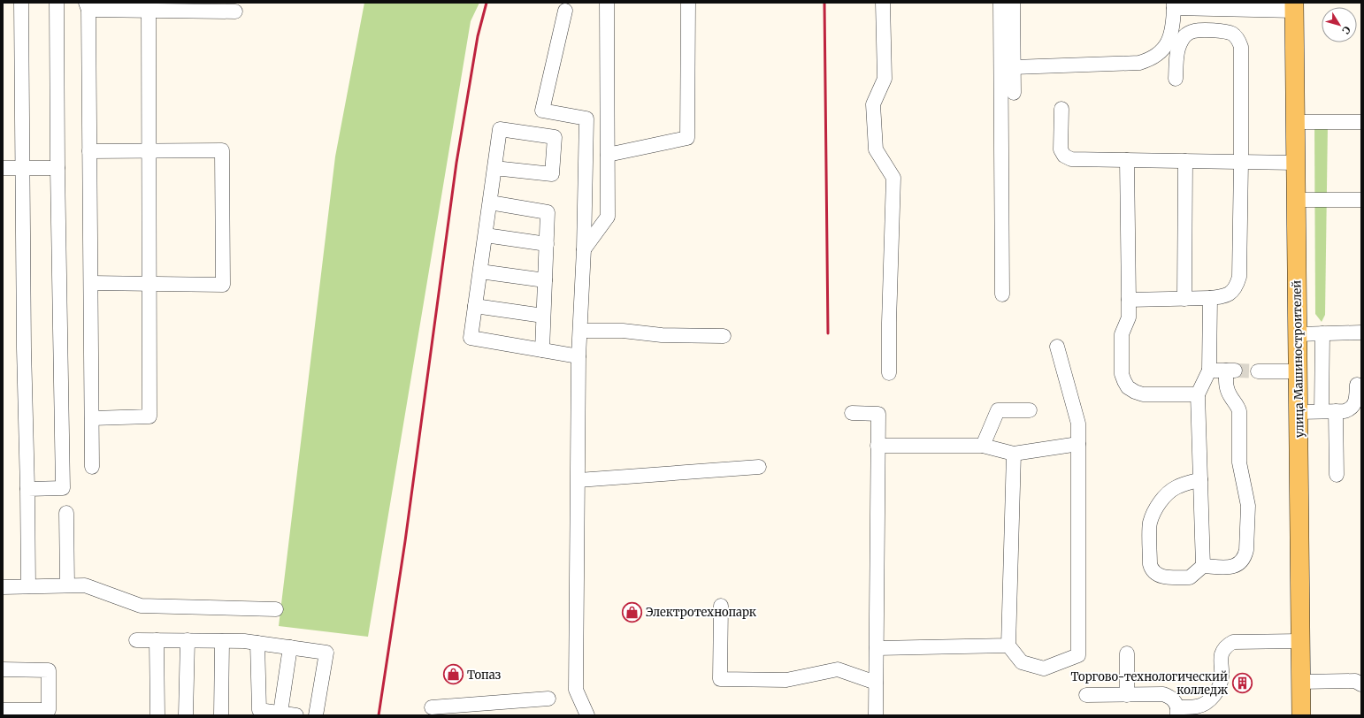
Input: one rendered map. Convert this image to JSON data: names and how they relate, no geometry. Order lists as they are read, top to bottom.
{
  "streets": {
    "main road": ["улица Машиностроителей"]
  },
  "places": {
    "shop": ["Электротехнопарк", "Топаз"],
    "building": ["Торгово-технологический колледж"]
  },
  "north": "bottom right"
}
